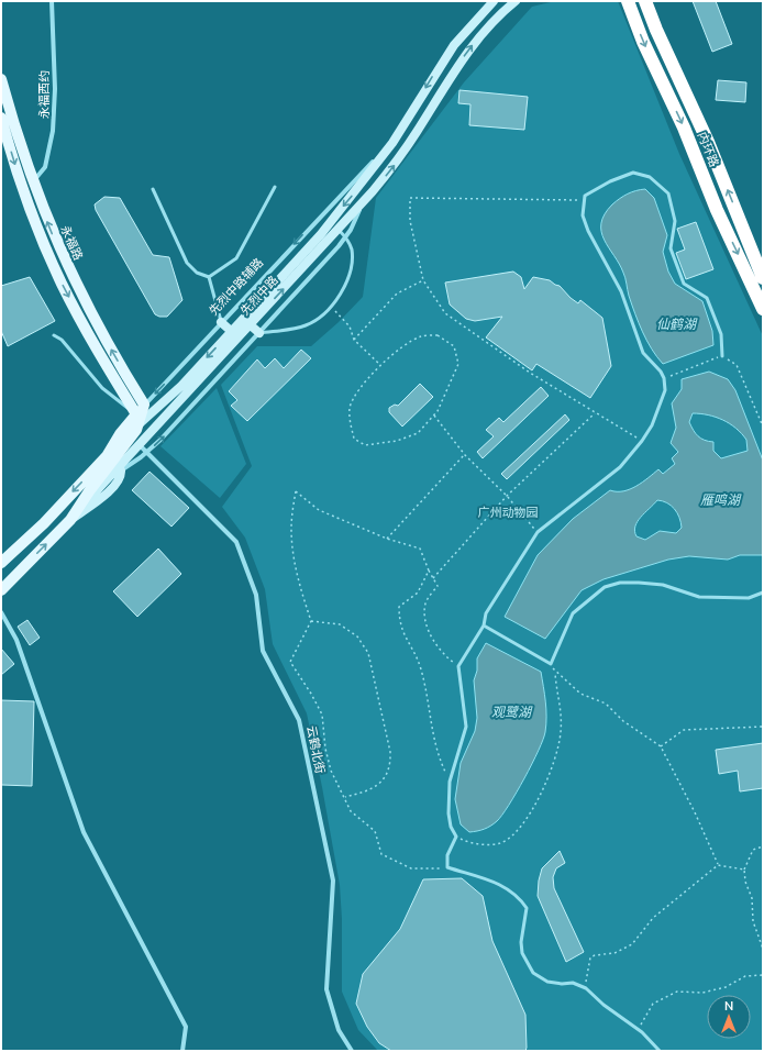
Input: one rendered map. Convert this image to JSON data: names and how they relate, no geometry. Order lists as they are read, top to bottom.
{
  "streets": {
    "highway": ["内环路"],
    "main road": ["永福路", "先烈中路"],
    "street": ["永福西约", "先烈中路辅路", "云鹤北街"]
  },
  "crossings": [
    ["永福西约", "永福路"],
    ["永福路", "先烈中路辅路"],
    ["永福路", "先烈中路"],
    ["先烈中路辅路", "先烈中路"],
    ["先烈中路", "云鹤北街"]
  ],
  "water": ["仙鹤湖", "雁鸣湖", "观鹭湖"],
  "parks": ["广州动物园"],
  "north": "top"
}
